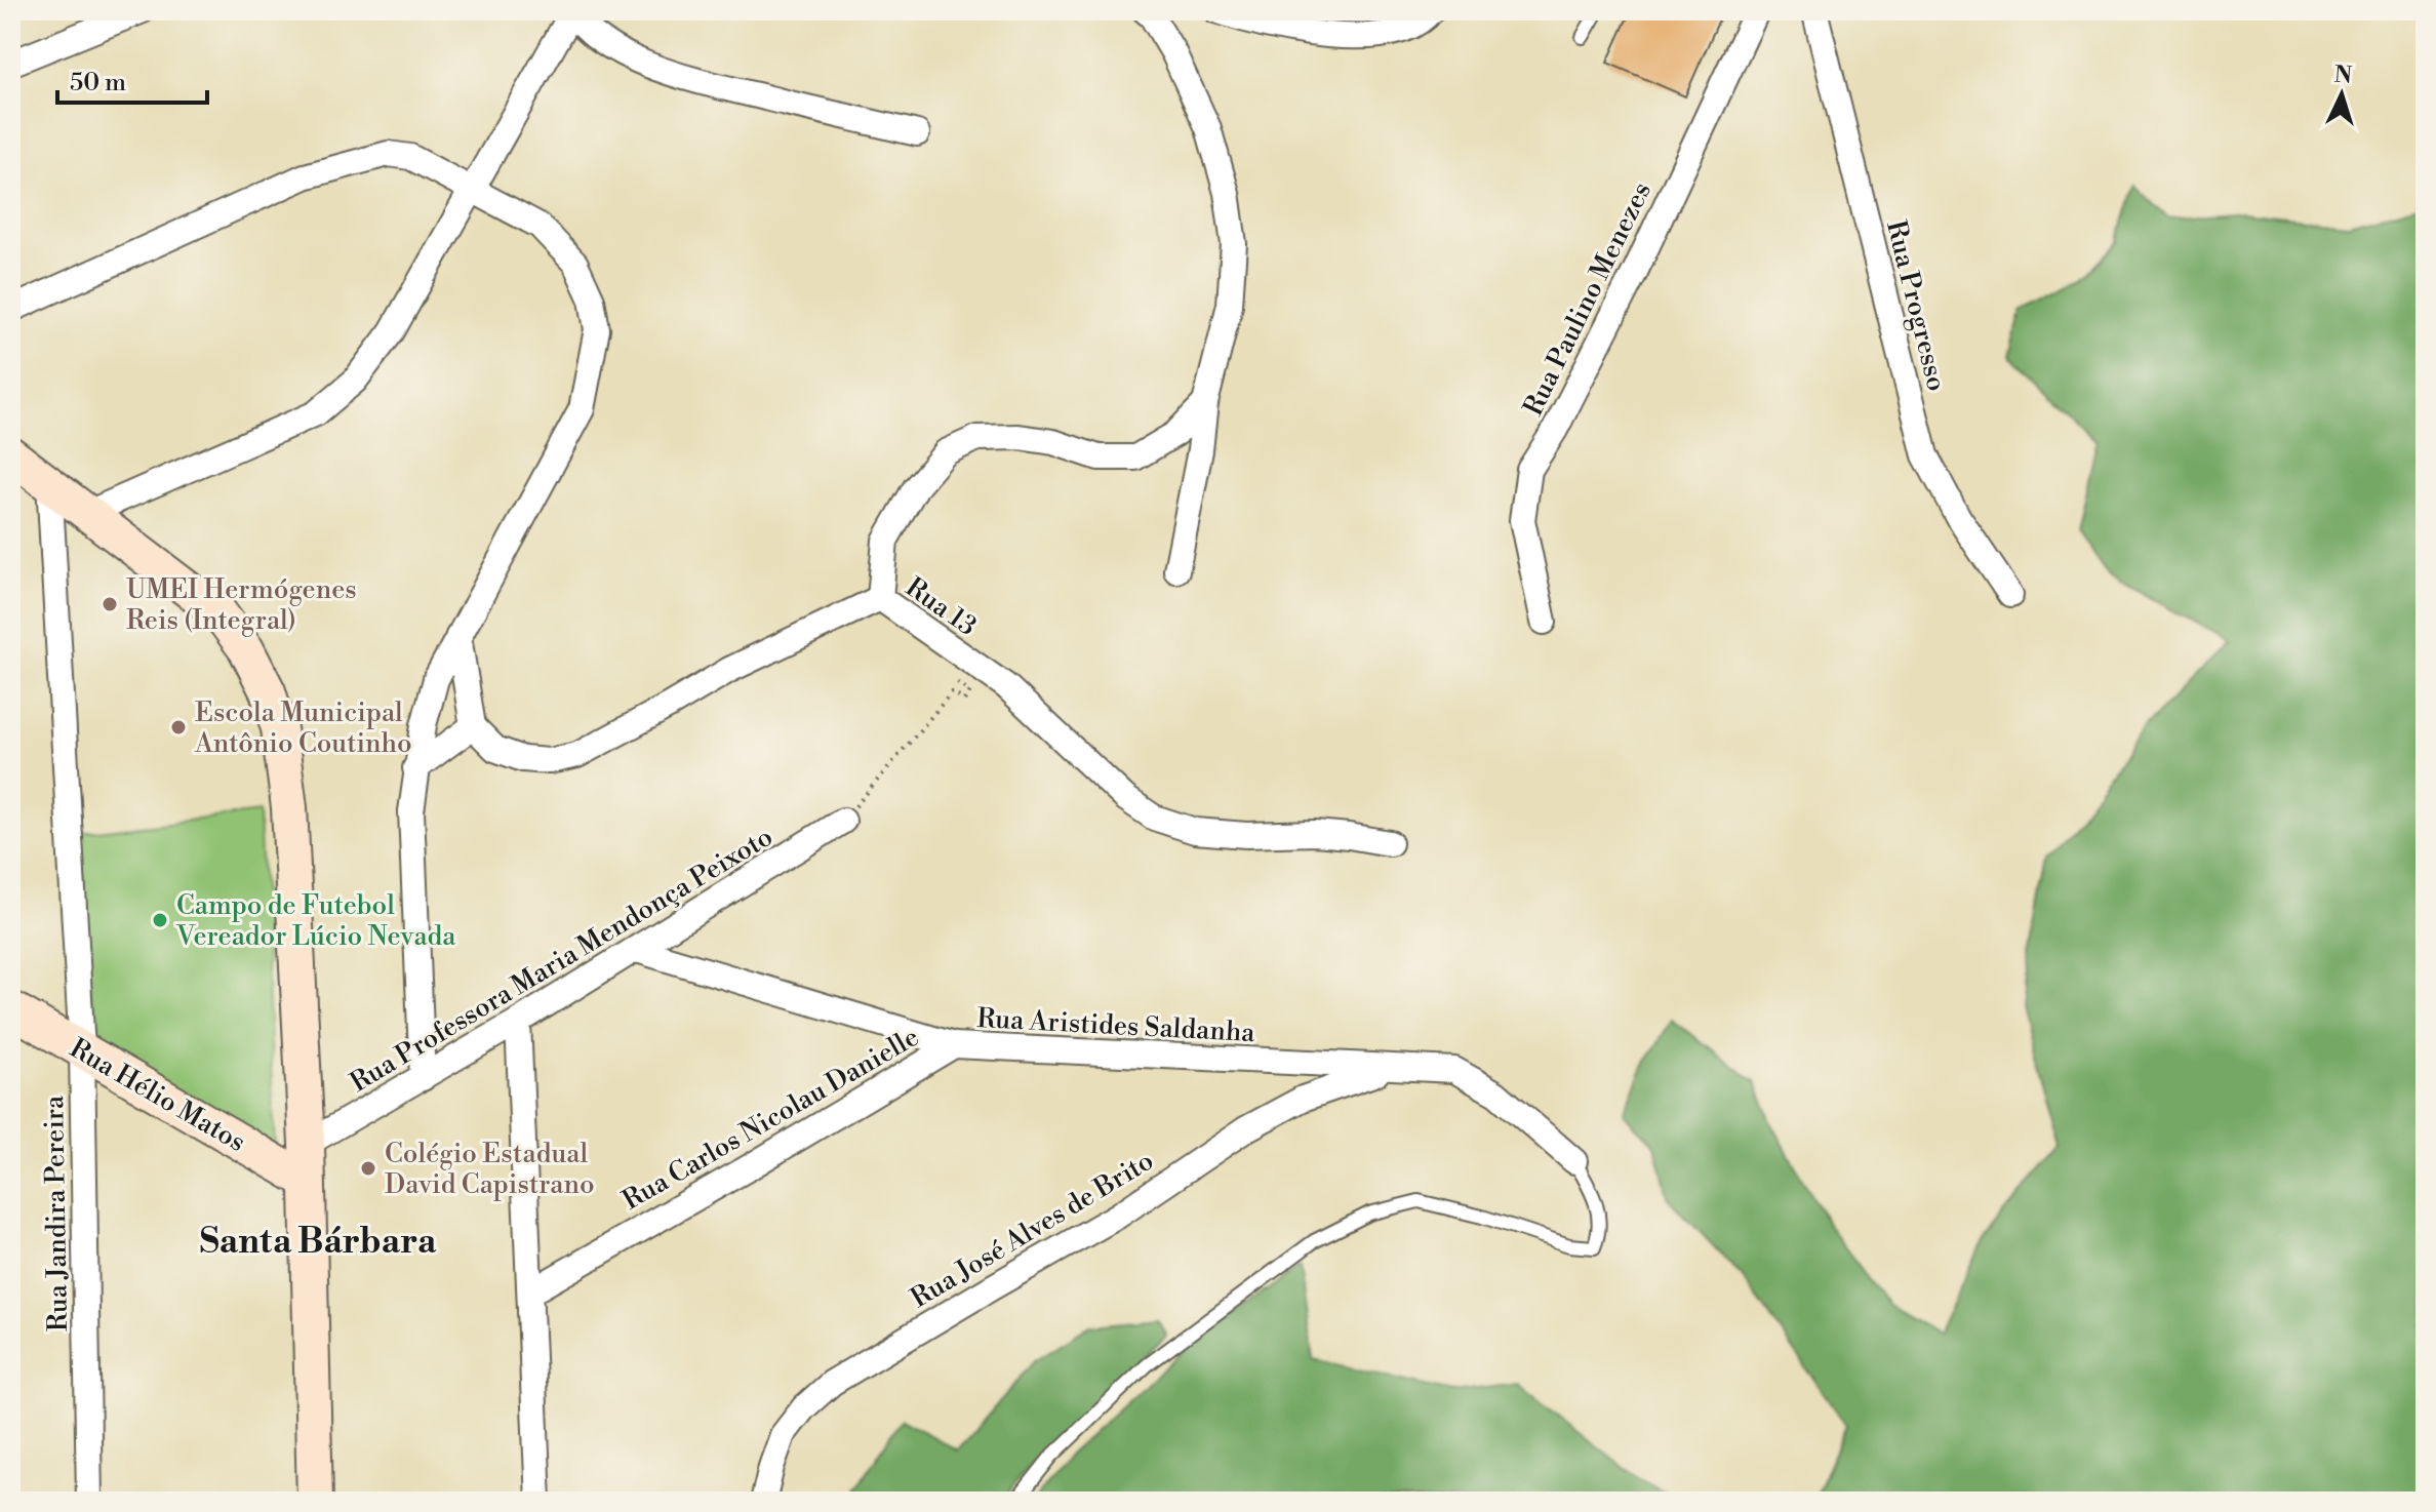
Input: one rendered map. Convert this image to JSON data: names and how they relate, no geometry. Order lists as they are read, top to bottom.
{
  "streets": {
    "street": [
      "Rua Paulino Menezes",
      "Rua Progresso",
      "Rua 13",
      "Rua Professora Maria Mendonça Peixoto",
      "Rua Aristides Saldanha",
      "Rua Hélio Matos",
      "Rua Carlos Nicolau Danielle",
      "Rua Jandira Pereira",
      "Rua José Alves de Brito"
    ]
  },
  "crossings": [
    ["Rua Professora Maria Mendonça Peixoto", "Rua Aristides Saldanha"],
    ["Rua Aristides Saldanha", "Rua Carlos Nicolau Danielle"],
    ["Rua Aristides Saldanha", "Rua José Alves de Brito"],
    ["Rua Hélio Matos", "Rua Jandira Pereira"]
  ],
  "districts": ["Santa Bárbara"],
  "places": [
    "UMEI Hermógenes Reis (Integral)",
    "Escola Municipal Antônio Coutinho",
    "Campo de Futebol Vereador Lúcio Nevada",
    "Colégio Estadual David Capistrano"
  ],
  "scale_bar": "50 m",
  "north": "top"
}
